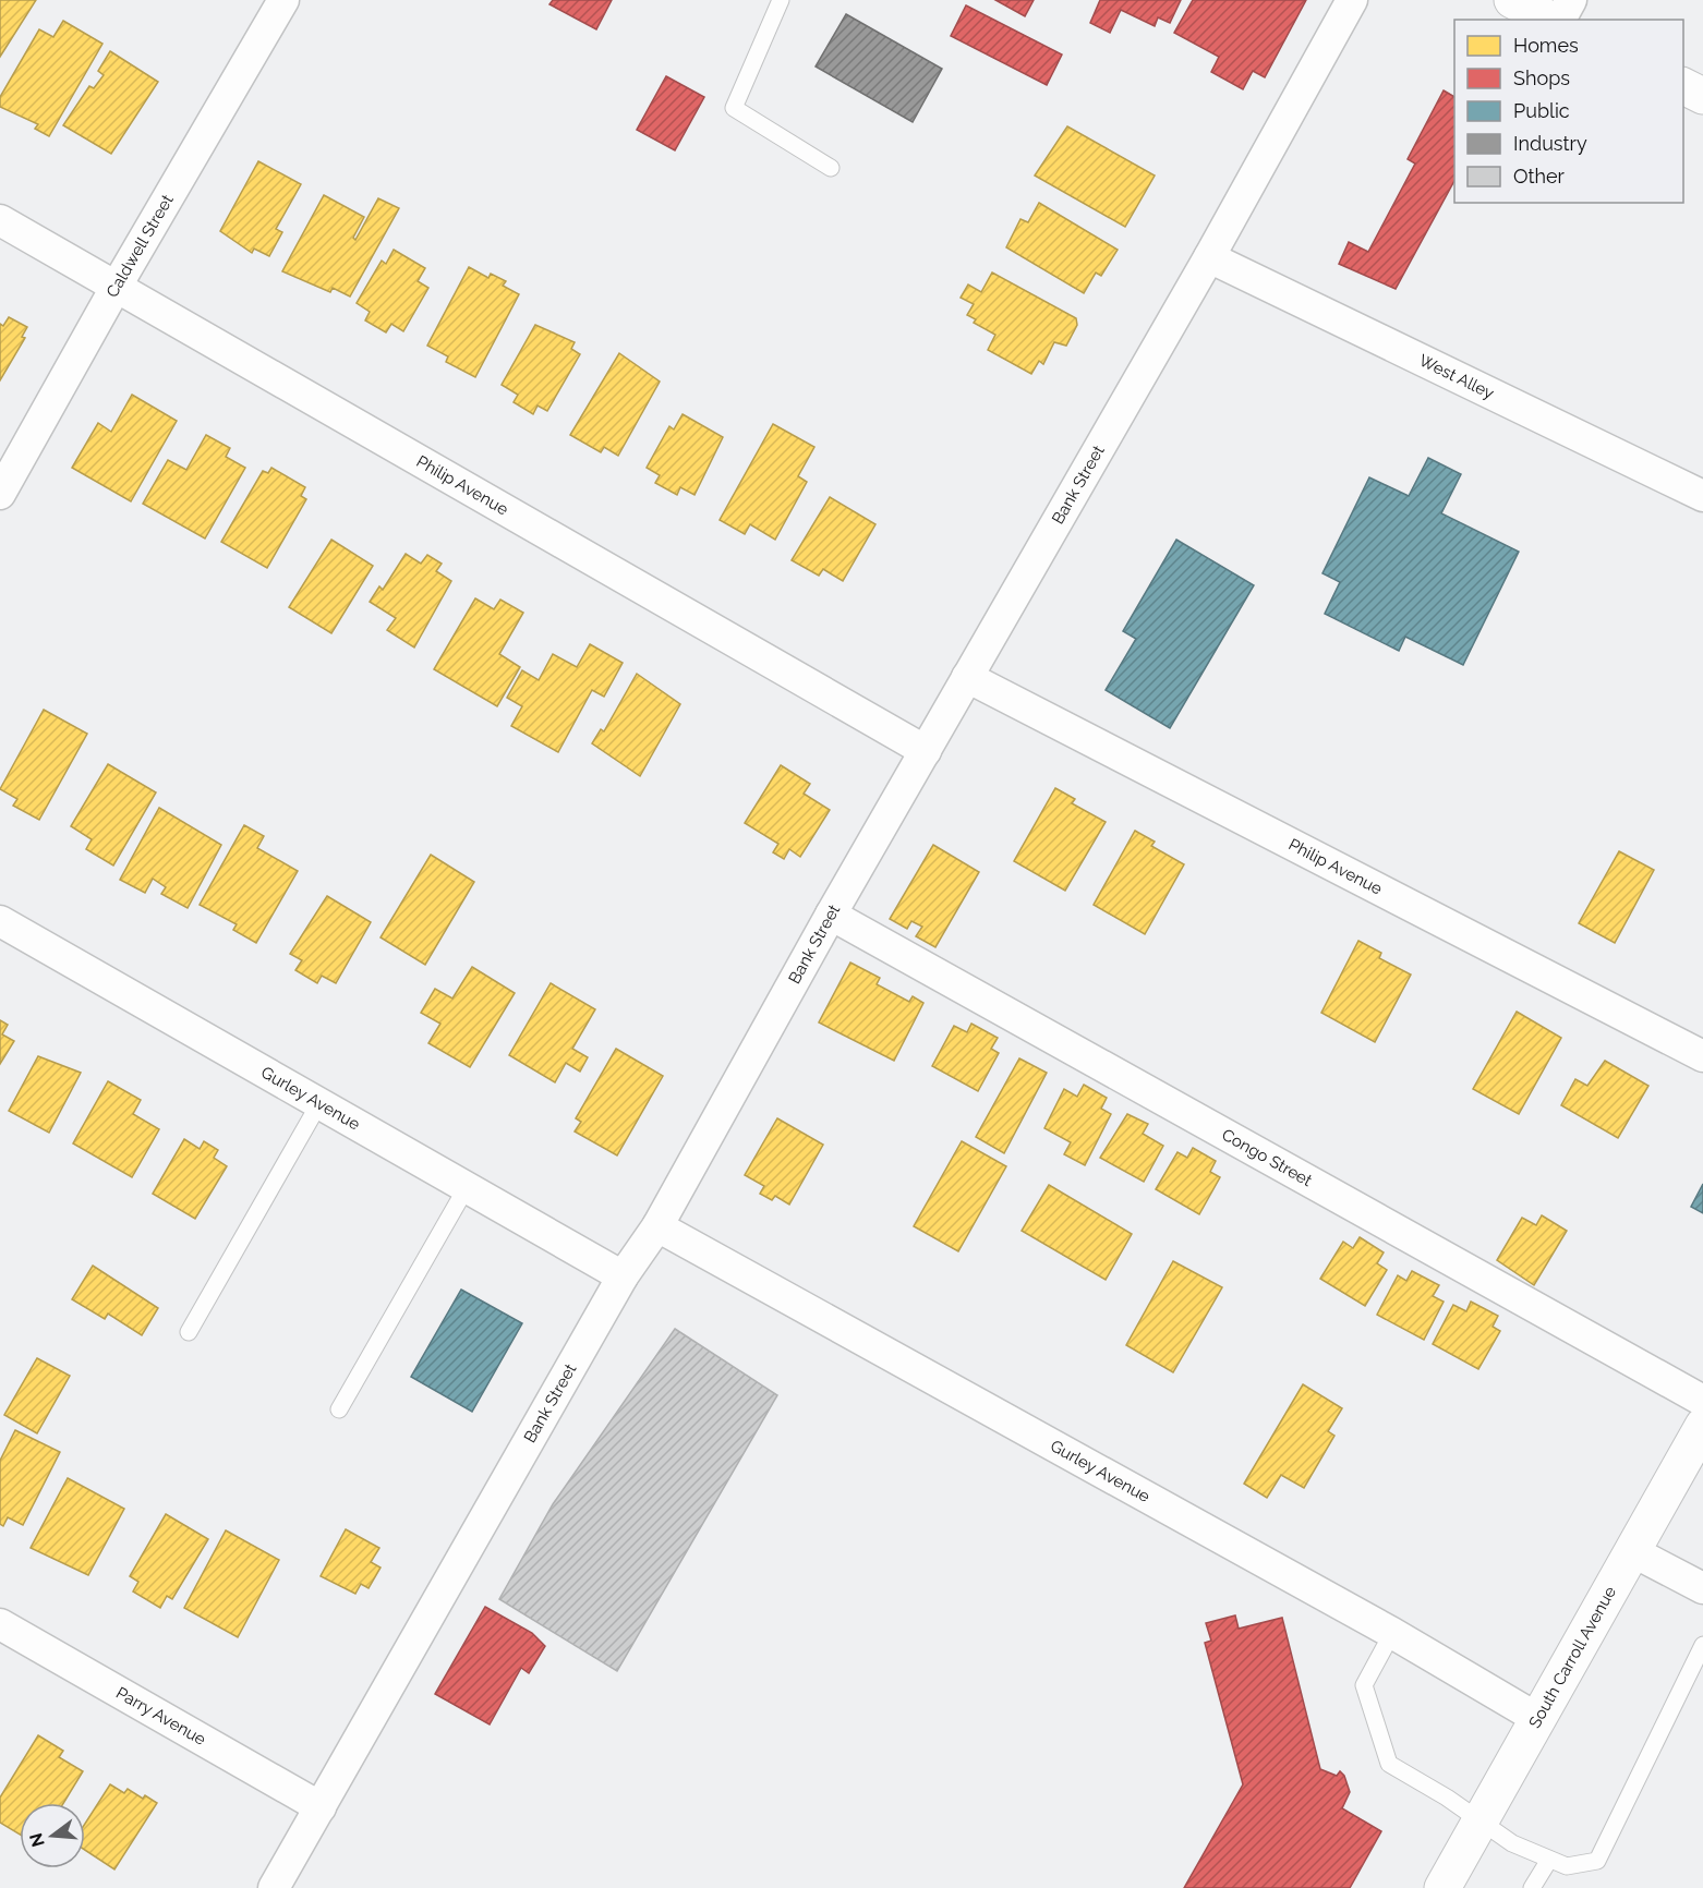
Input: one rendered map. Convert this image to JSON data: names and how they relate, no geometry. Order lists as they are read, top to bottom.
{
  "streets": {
    "street": [
      "Caldwell Street",
      "West Alley",
      "Philip Avenue",
      "Bank Street",
      "Gurley Avenue",
      "Congo Street",
      "South Carroll Avenue",
      "Parry Avenue"
    ]
  },
  "crossings": [
    ["Caldwell Street", "Philip Avenue"],
    ["West Alley", "Bank Street"],
    ["Philip Avenue", "Bank Street"],
    ["Bank Street", "Gurley Avenue"],
    ["Bank Street", "Congo Street"],
    ["Bank Street", "Parry Avenue"],
    ["Gurley Avenue", "South Carroll Avenue"]
  ],
  "legend": [
    "Homes",
    "Shops",
    "Public",
    "Industry",
    "Other"
  ],
  "north": "left"
}
